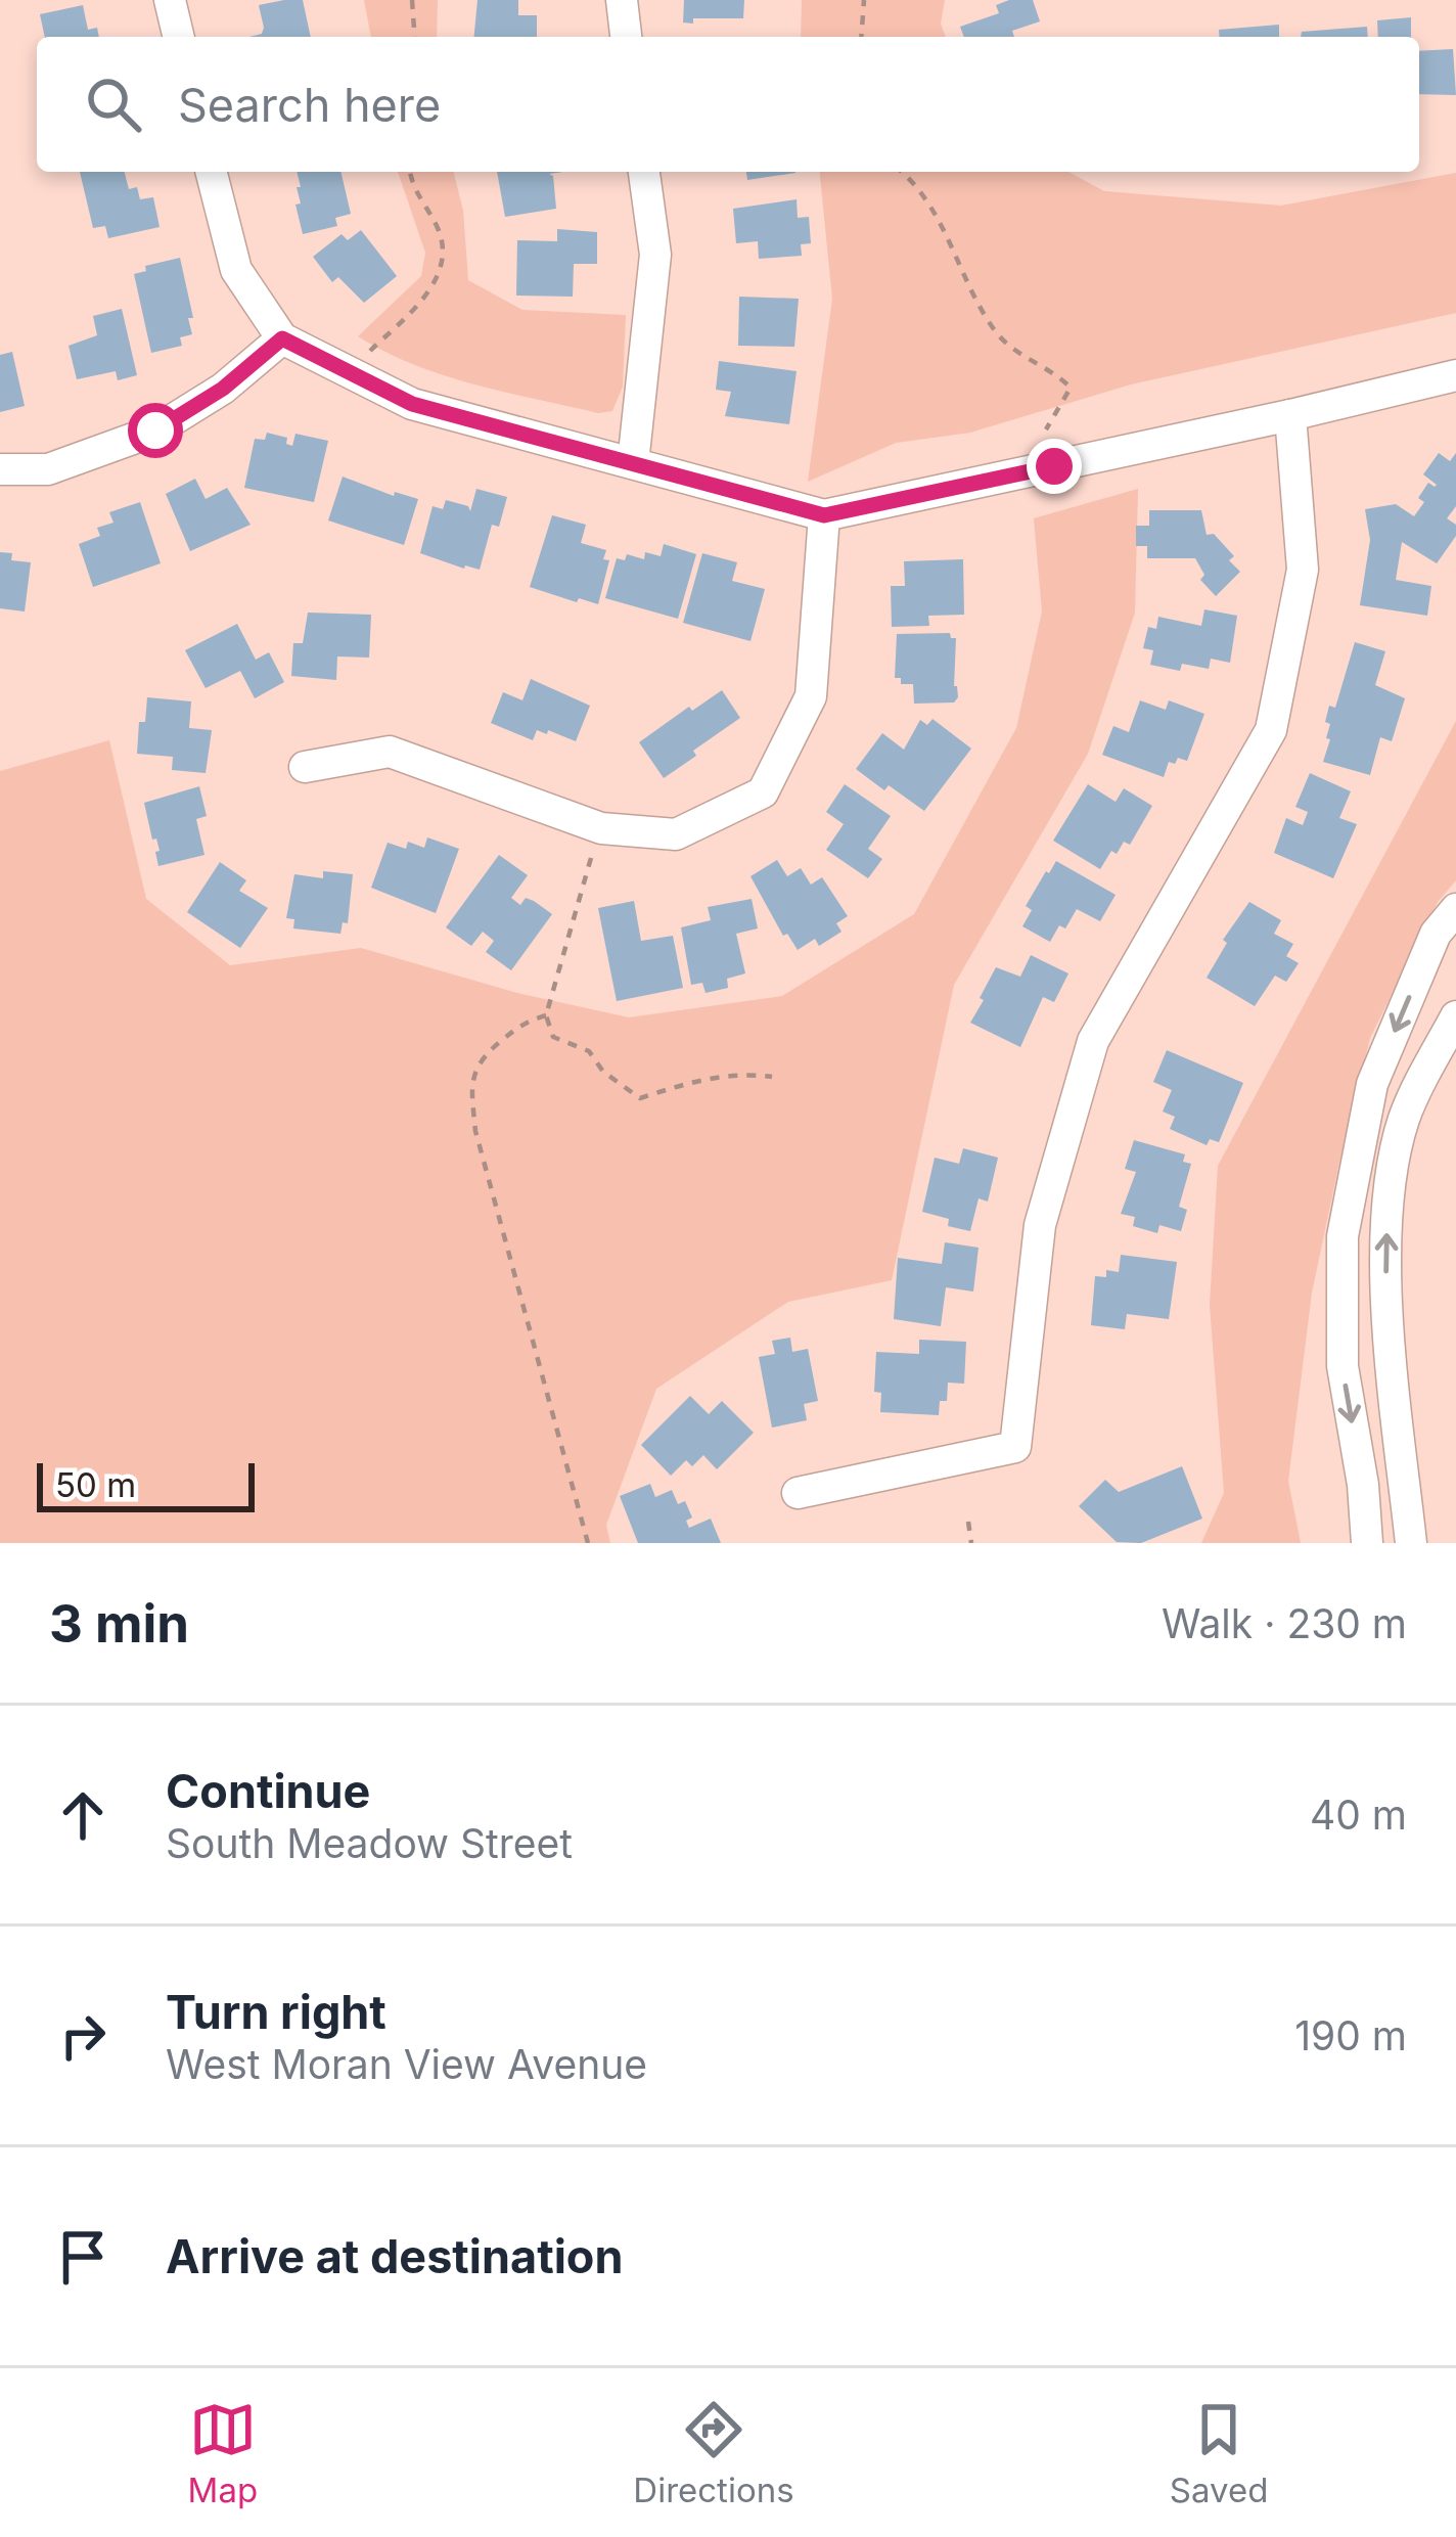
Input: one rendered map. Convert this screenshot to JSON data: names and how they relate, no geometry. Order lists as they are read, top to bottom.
{
  "scale_bar": "50 m",
  "page": {
    "search": "Search here",
    "scale": "50 m",
    "heading": ["3 min", "Walk · 230 m"],
    "list": [
      ["Continue", "South Meadow Street", "40 m"],
      ["Turn right", "West Moran View Avenue", "190 m"],
      "Arrive at destination"
    ],
    "nav": ["Map", "Directions", "Saved"]
  }
}
